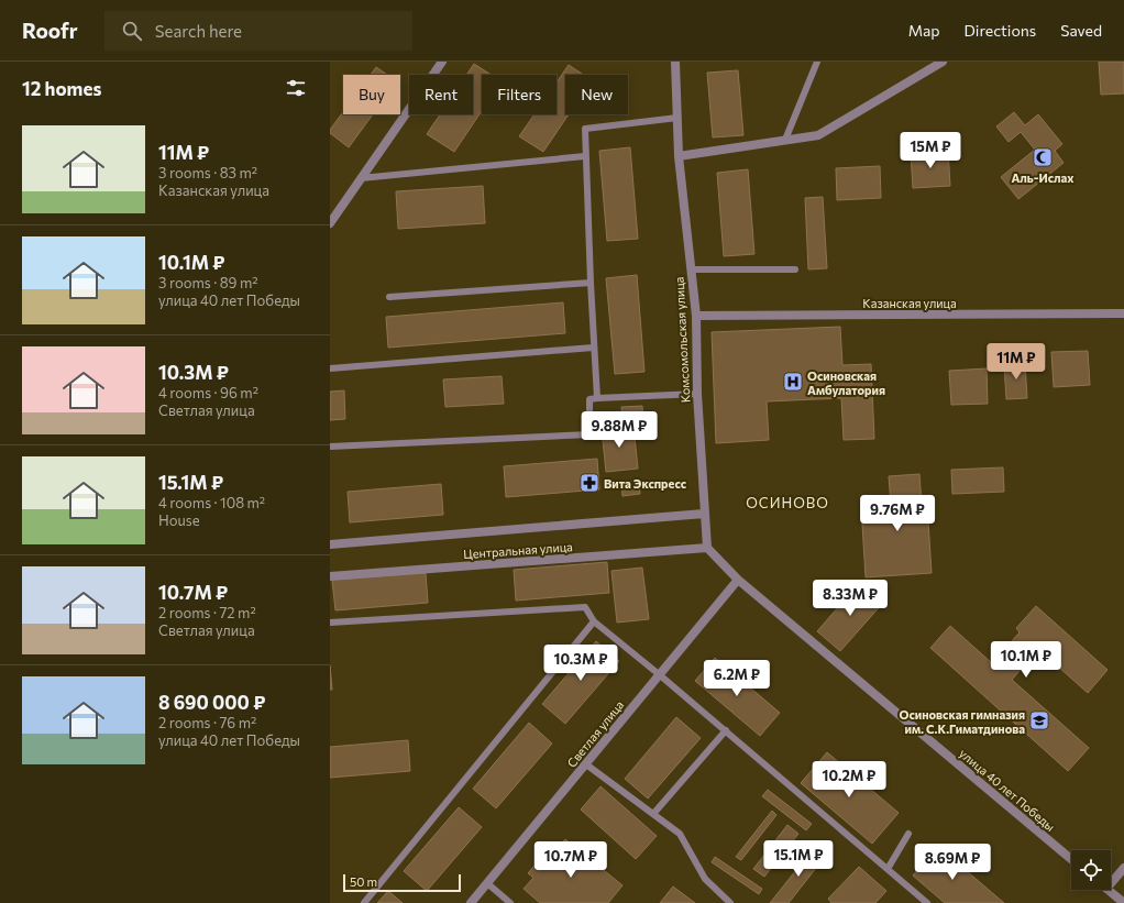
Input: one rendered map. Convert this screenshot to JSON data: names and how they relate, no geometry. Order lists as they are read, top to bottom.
{
  "streets": {
    "street": [
      "Казанская улица",
      "Комсомольская улица",
      "Центральная улица",
      "Светлая улица",
      "улица 40 лет Победы"
    ]
  },
  "crossings": [
    ["Казанская улица", "Комсомольская улица"],
    ["Комсомольская улица", "Центральная улица"],
    ["Светлая улица", "улица 40 лет Победы"]
  ],
  "districts": ["ОСИНОВО"],
  "places": {
    "mosque": ["Аль-Ислах"],
    "hospital": ["Осиновская Амбулатория"],
    "pharmacy": ["Вита Экспресс"],
    "school or university": ["Осиновская гимназия им. С.К.Гиматдинова"]
  },
  "scale_bar": "50 m",
  "page": {
    "header": "Roofr",
    "search": "Search here",
    "nav": ["Map", "Directions", "Saved"],
    "heading": "12 homes",
    "chip": [
      "Buy",
      "Rent",
      "Filters",
      "New"
    ],
    "list": [
      {
        "name": "11M ₽",
        "note": "3 rooms · 83 m² · Казанская улица"
      },
      {
        "name": "10.1M ₽",
        "note": "3 rooms · 89 m² · улица 40 лет Победы"
      },
      {
        "name": "10.3M ₽",
        "note": "4 rooms · 96 m² · Светлая улица"
      },
      {
        "name": "15.1M ₽",
        "note": "4 rooms · 108 m² · House"
      },
      {
        "name": "10.7M ₽",
        "note": "2 rooms · 72 m² · Светлая улица"
      },
      {
        "name": "8 690 000 ₽",
        "note": "2 rooms · 76 m² · улица 40 лет Победы"
      }
    ],
    "price": [
      "15M ₽",
      "11M ₽",
      "9.88M ₽",
      "9.76M ₽",
      "8.33M ₽",
      "10.1M ₽",
      "10.3M ₽",
      "6.2M ₽",
      "10.2M ₽",
      "15.1M ₽",
      "10.7M ₽",
      "8.69M ₽"
    ],
    "scale": "50 m"
  }
}
